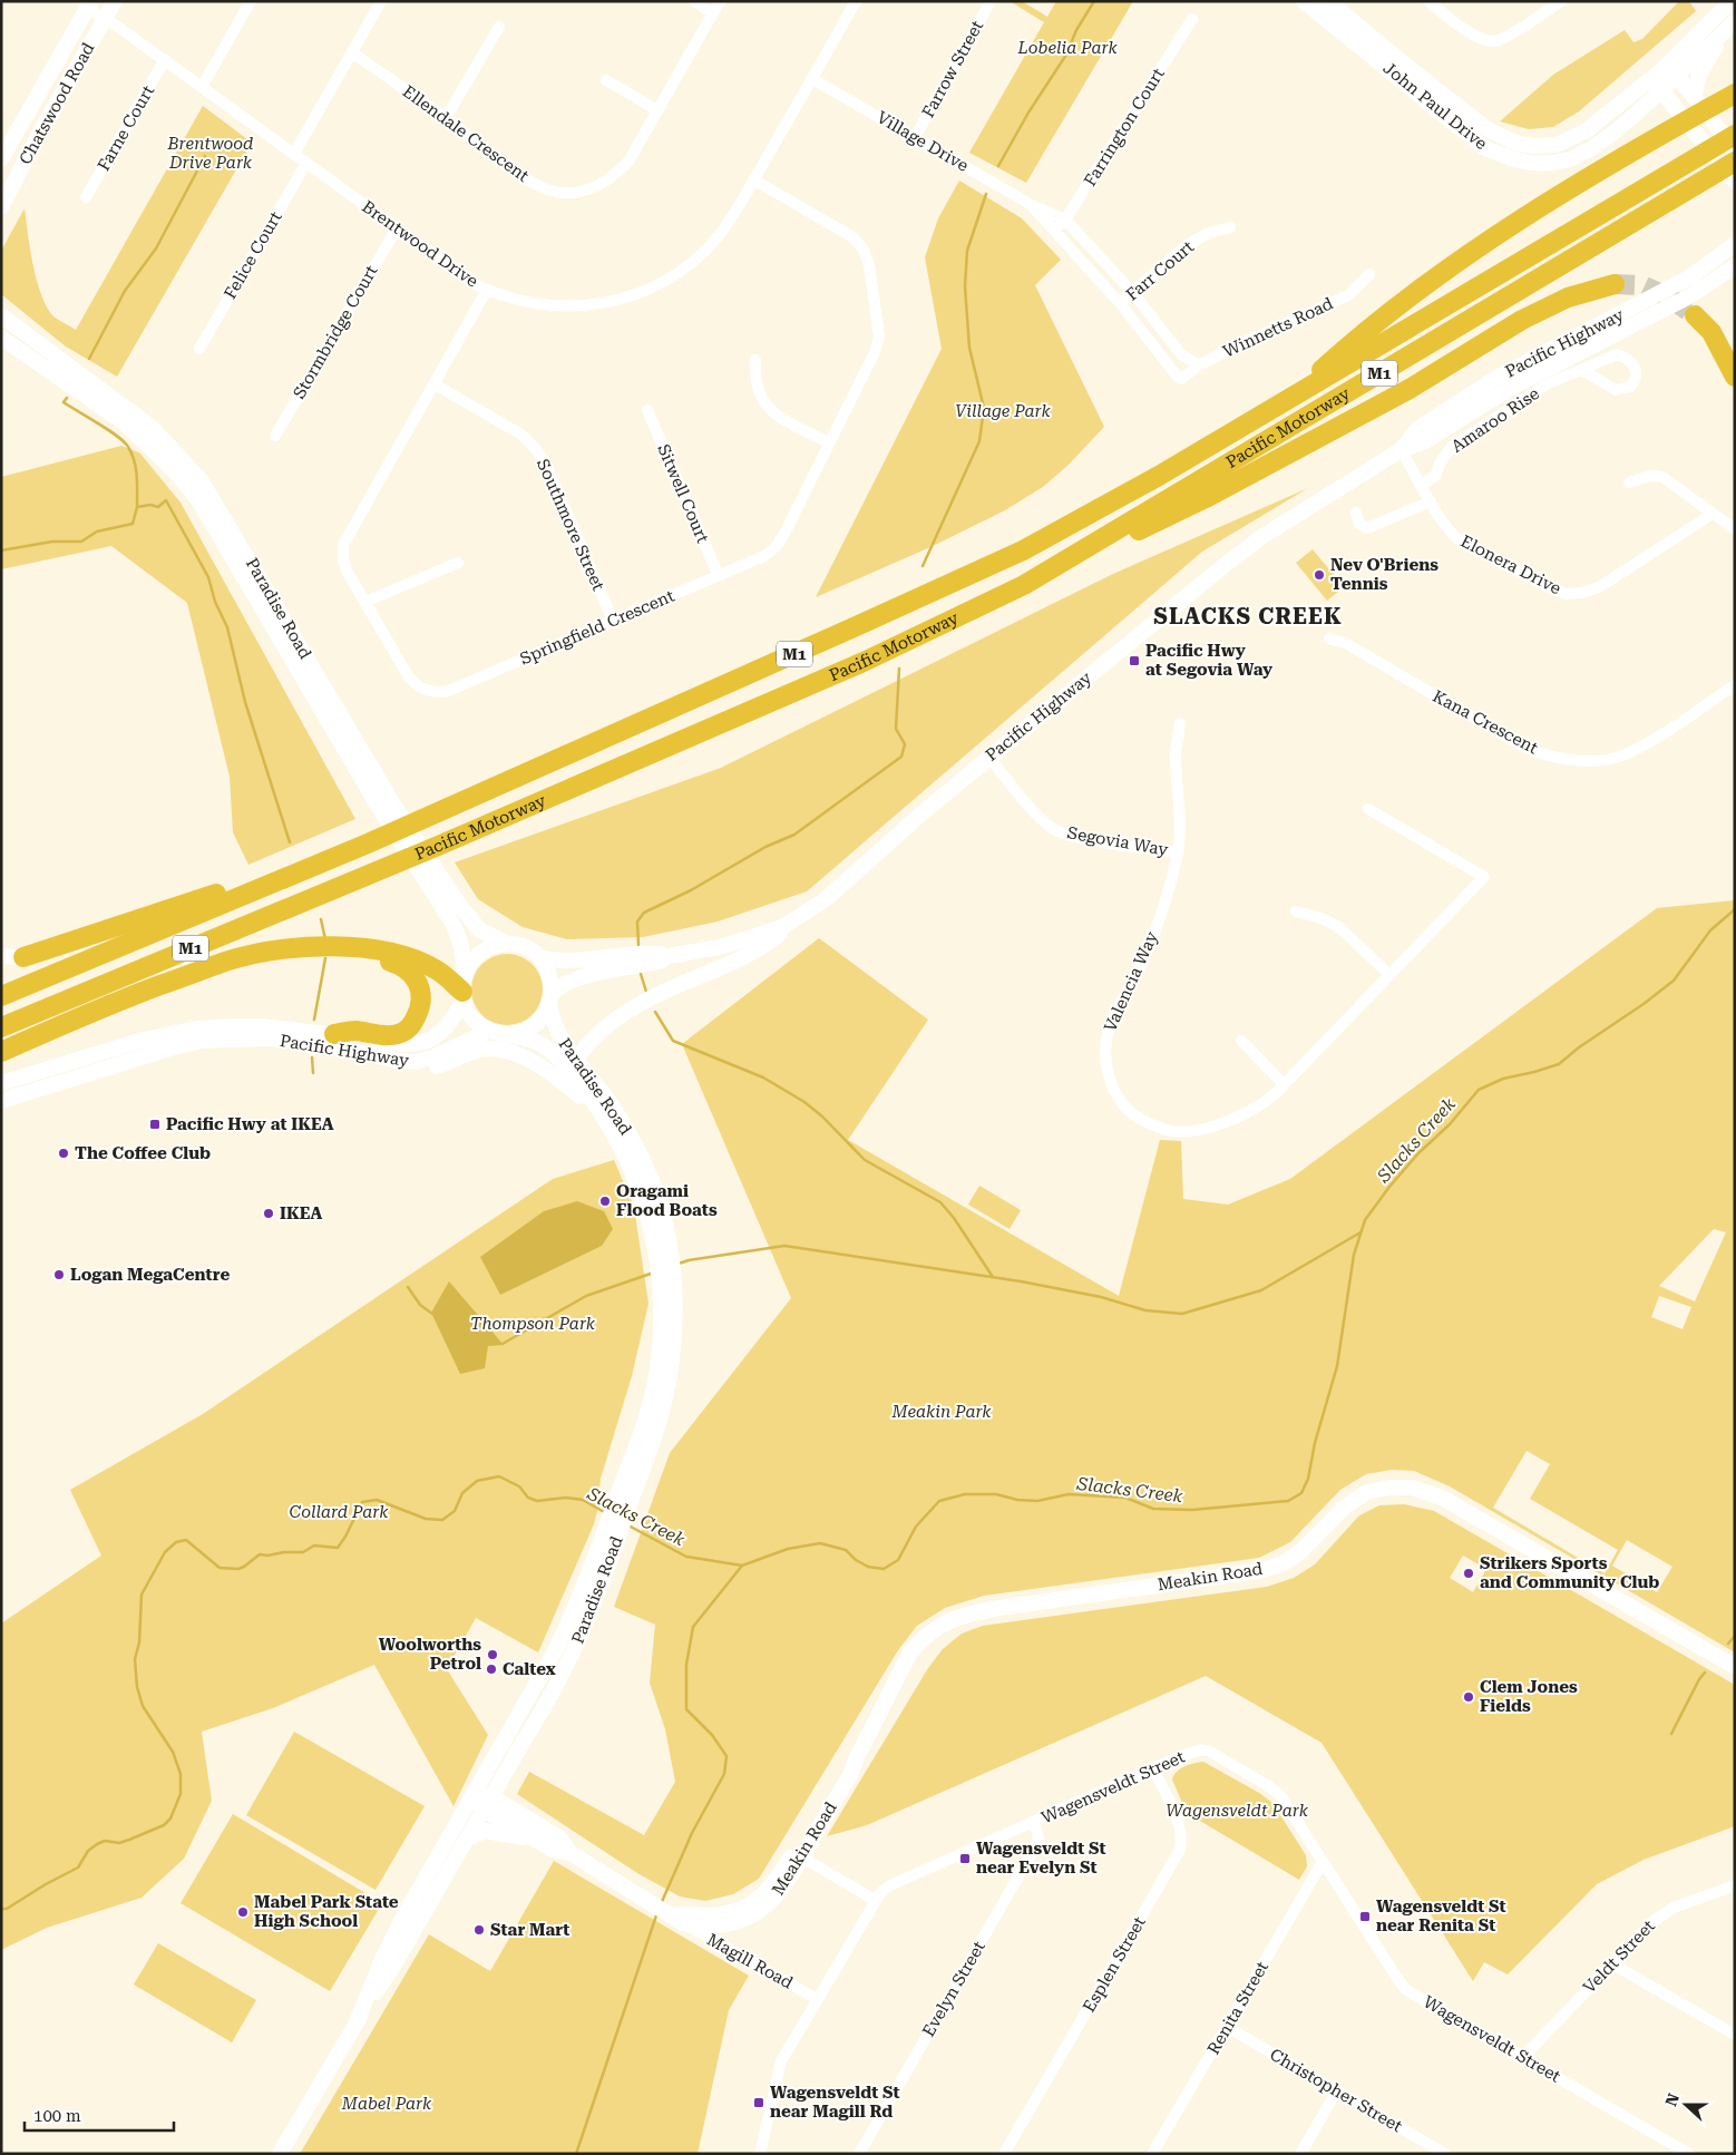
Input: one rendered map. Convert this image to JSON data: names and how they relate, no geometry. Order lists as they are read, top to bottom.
{
  "streets": {
    "highway": ["M1", "Pacific Motorway"],
    "main road": [
      "Chatswood Road",
      "John Paul Drive",
      "Pacific Highway",
      "Paradise Road",
      "Meakin Road"
    ],
    "street": [
      "Farrow Street",
      "Farrington Court",
      "Farne Court",
      "Ellendale Crescent",
      "Village Drive",
      "Brentwood Drive",
      "Felice Court",
      "Farr Court",
      "Winnetts Road",
      "Stormbridge Court",
      "Amaroo Rise",
      "Sitwell Court",
      "Southmore Street",
      "Elonera Drive",
      "Springfield Crescent",
      "Kana Crescent",
      "Segovia Way",
      "Valencia Way",
      "Wagensveldt Street",
      "Veldt Street",
      "Magill Road",
      "Esplen Street",
      "Evelyn Street",
      "Renita Street",
      "Christopher Street"
    ]
  },
  "crossings": [
    ["Farrow Street", "Village Drive"],
    ["Chatswood Road", "Brentwood Drive"],
    ["Farrington Court", "Village Drive"],
    ["Farne Court", "Brentwood Drive"],
    ["Village Drive", "Brentwood Drive"],
    ["Village Drive", "Farr Court"],
    ["Village Drive", "Winnetts Road"],
    ["Brentwood Drive", "Felice Court"],
    ["Brentwood Drive", "Stormbridge Court"],
    ["Brentwood Drive", "Springfield Crescent"],
    ["Pacific Highway", "Elonera Drive"],
    ["Pacific Highway", "Paradise Road"],
    ["Pacific Highway", "Segovia Way"],
    ["Amaroo Rise", "Elonera Drive"],
    ["Sitwell Court", "Springfield Crescent"],
    ["Southmore Street", "Springfield Crescent"],
    ["Paradise Road", "Meakin Road"],
    ["Segovia Way", "Valencia Way"],
    ["Meakin Road", "Magill Road"],
    ["Wagensveldt Street", "Veldt Street"],
    ["Wagensveldt Street", "Magill Road"],
    ["Wagensveldt Street", "Esplen Street"],
    ["Wagensveldt Street", "Evelyn Street"],
    ["Wagensveldt Street", "Renita Street"],
    ["Renita Street", "Christopher Street"]
  ],
  "districts": ["SLACKS CREEK"],
  "water": ["Slacks Creek"],
  "parks": [
    "Lobelia Park",
    "Brentwood Drive Park",
    "Village Park",
    "Thompson Park",
    "Meakin Park",
    "Collard Park",
    "Wagensveldt Park",
    "Mabel Park"
  ],
  "places": {
    "other": [
      "Nev O'Briens Tennis",
      "The Coffee Club",
      "Oragami Flood Boats",
      "IKEA",
      "Logan MegaCentre",
      "Strikers Sports and Community Club",
      "Woolworths Petrol",
      "Caltex",
      "Clem Jones Fields",
      "Mabel Park State High School",
      "Star Mart"
    ],
    "transit": [
      "Pacific Hwy at Segovia Way",
      "Pacific Hwy at IKEA",
      "Wagensveldt St near Evelyn St",
      "Wagensveldt St near Renita St",
      "Wagensveldt St near Magill Rd"
    ]
  },
  "scale_bar": "100 m",
  "north": "left"
}
